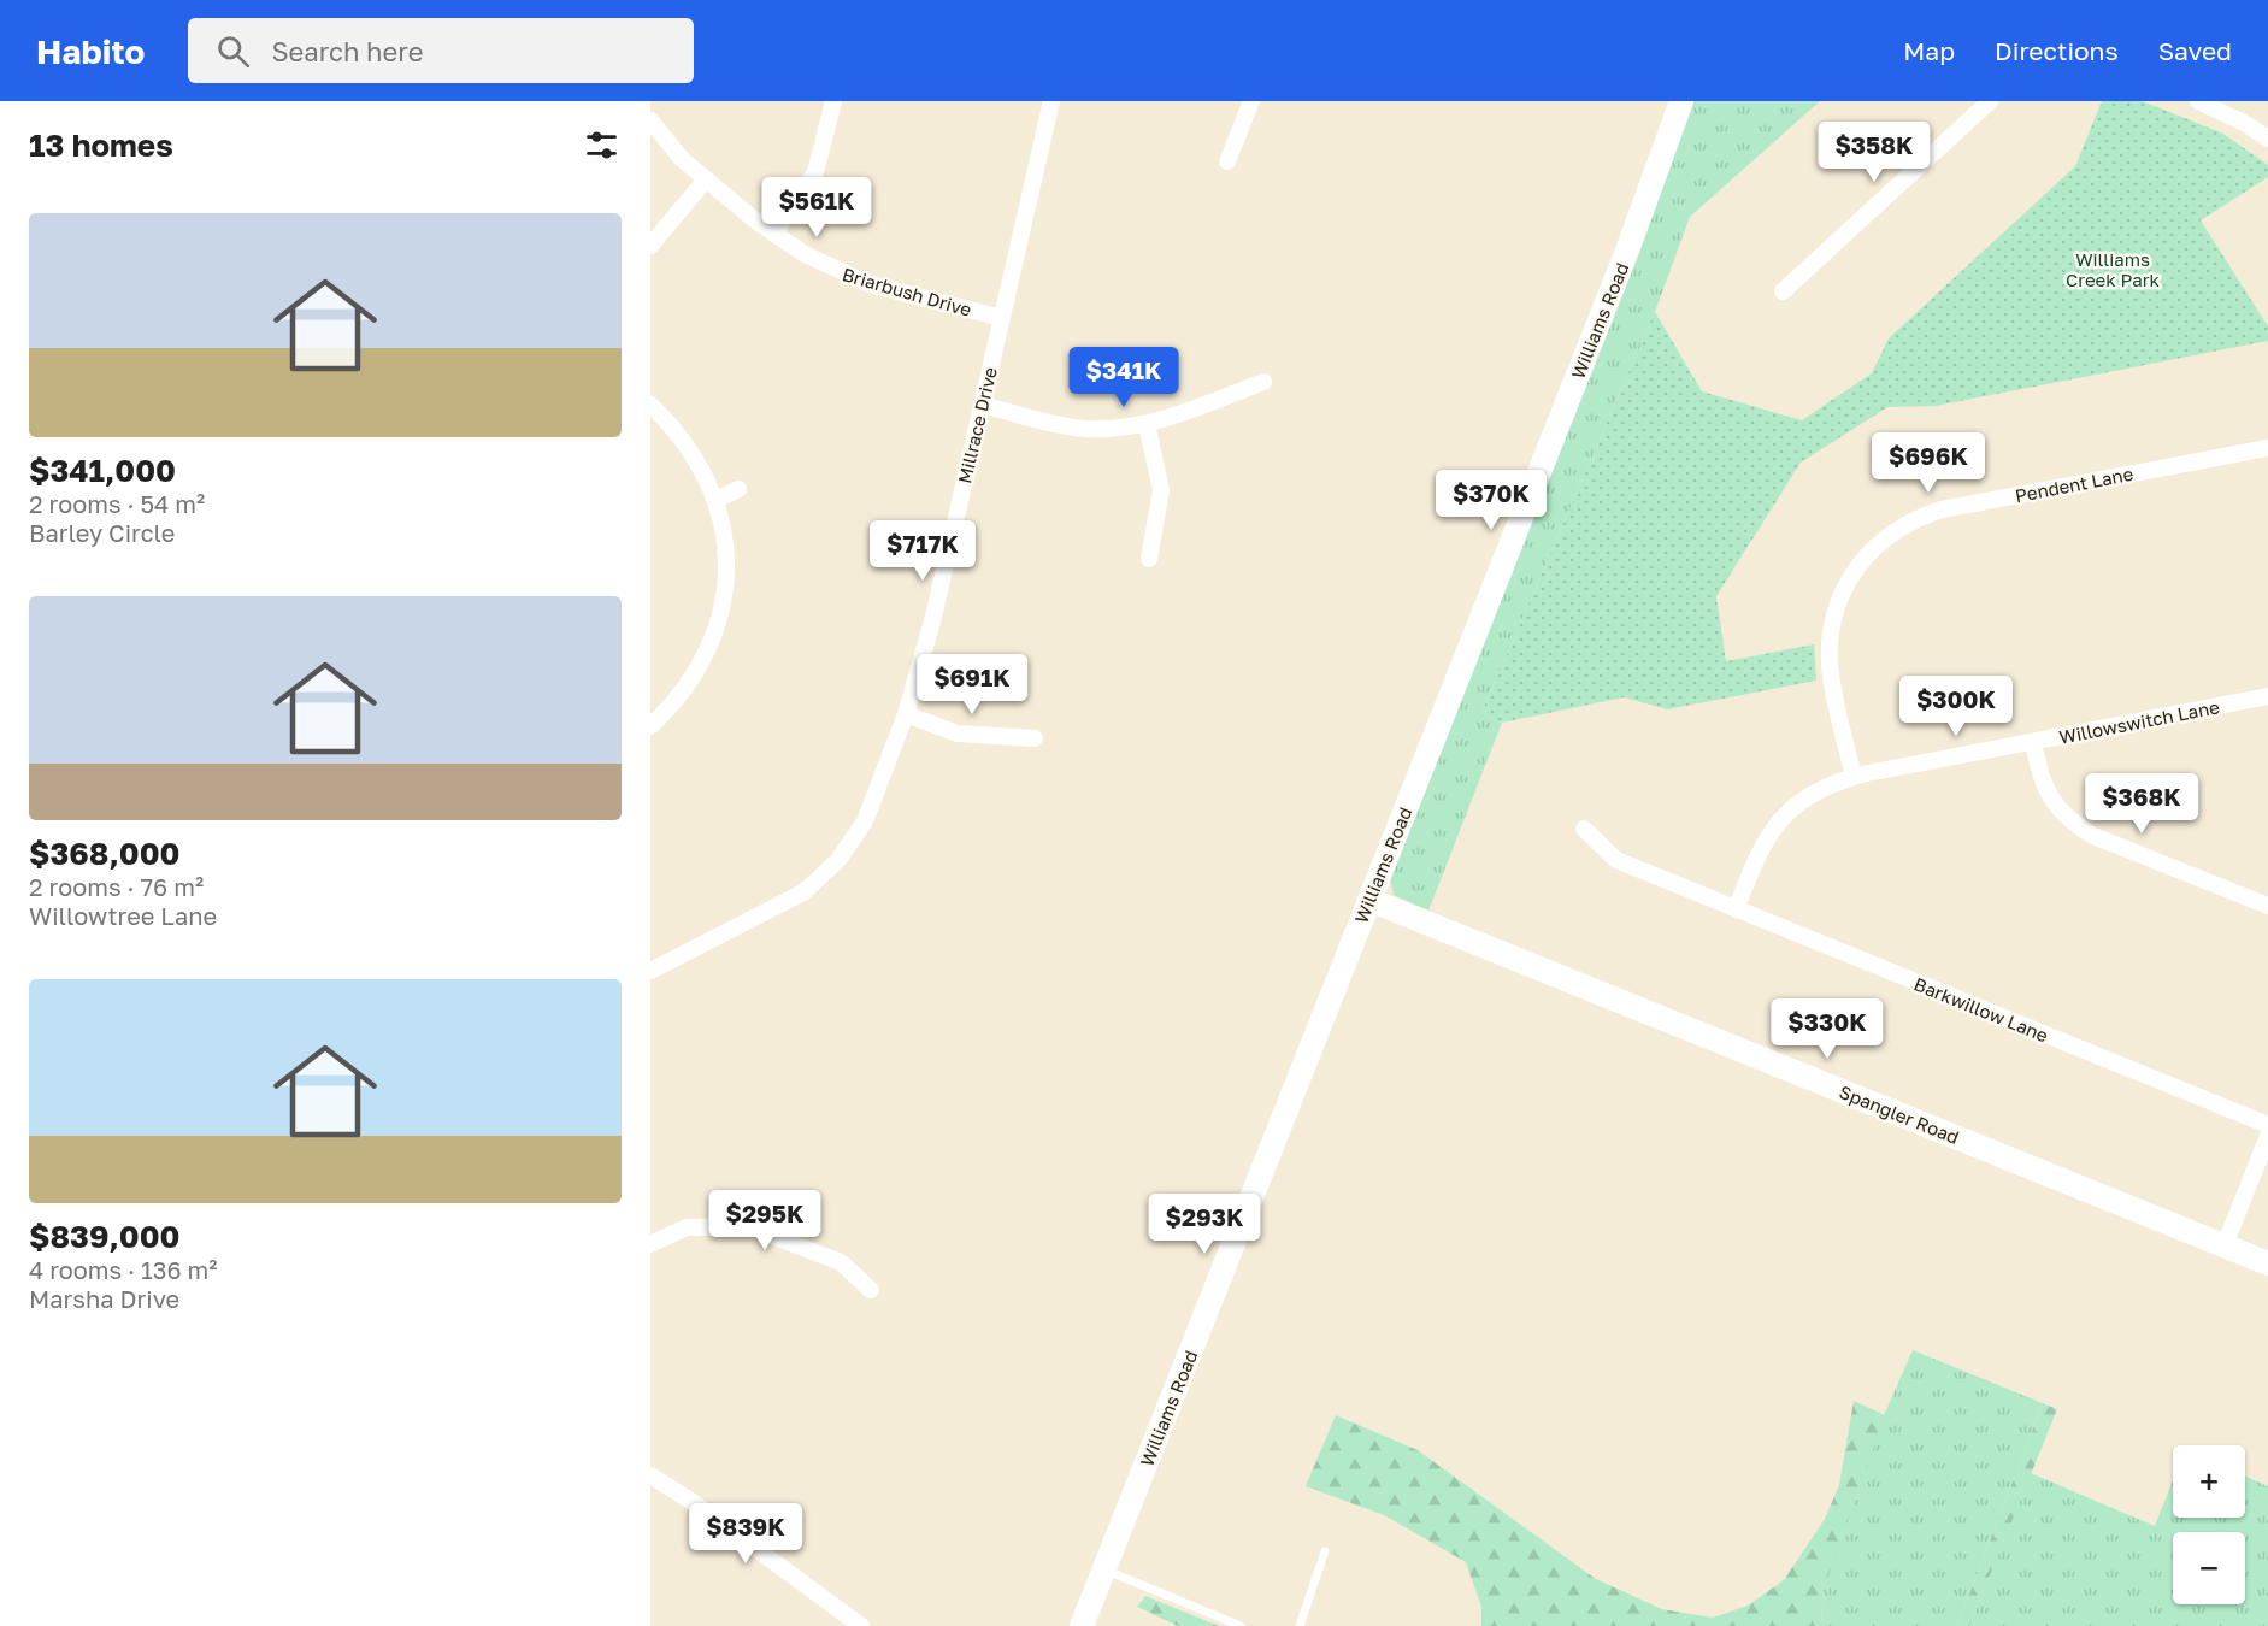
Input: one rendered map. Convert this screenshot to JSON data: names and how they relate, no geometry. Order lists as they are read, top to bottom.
{
  "streets": {
    "main road": ["Williams Road", "Spangler Road"],
    "street": [
      "Briarbush Drive",
      "Millrace Drive",
      "Pendent Lane",
      "Willowswitch Lane",
      "Barkwillow Lane"
    ]
  },
  "crossings": [
    ["Briarbush Drive", "Millrace Drive"],
    ["Williams Road", "Spangler Road"],
    ["Pendent Lane", "Willowswitch Lane"],
    ["Willowswitch Lane", "Barkwillow Lane"]
  ],
  "parks": ["Williams Creek Park"],
  "page": {
    "header": "Habito",
    "search": "Search here",
    "nav": ["Map", "Directions", "Saved"],
    "heading": "13 homes",
    "price": [
      "$358K",
      "$561K",
      "$341K",
      "$696K",
      "$370K",
      "$717K",
      "$691K",
      "$300K",
      "$368K",
      "$330K",
      "$295K",
      "$293K",
      "$839K"
    ],
    "list": [
      {
        "name": "$341,000",
        "note": "2 rooms · 54 m² · Barley Circle"
      },
      {
        "name": "$368,000",
        "note": "2 rooms · 76 m² · Willowtree Lane"
      },
      {
        "name": "$839,000",
        "note": "4 rooms · 136 m² · Marsha Drive"
      }
    ],
    "map_buttons": ["+", "−"]
  }
}
